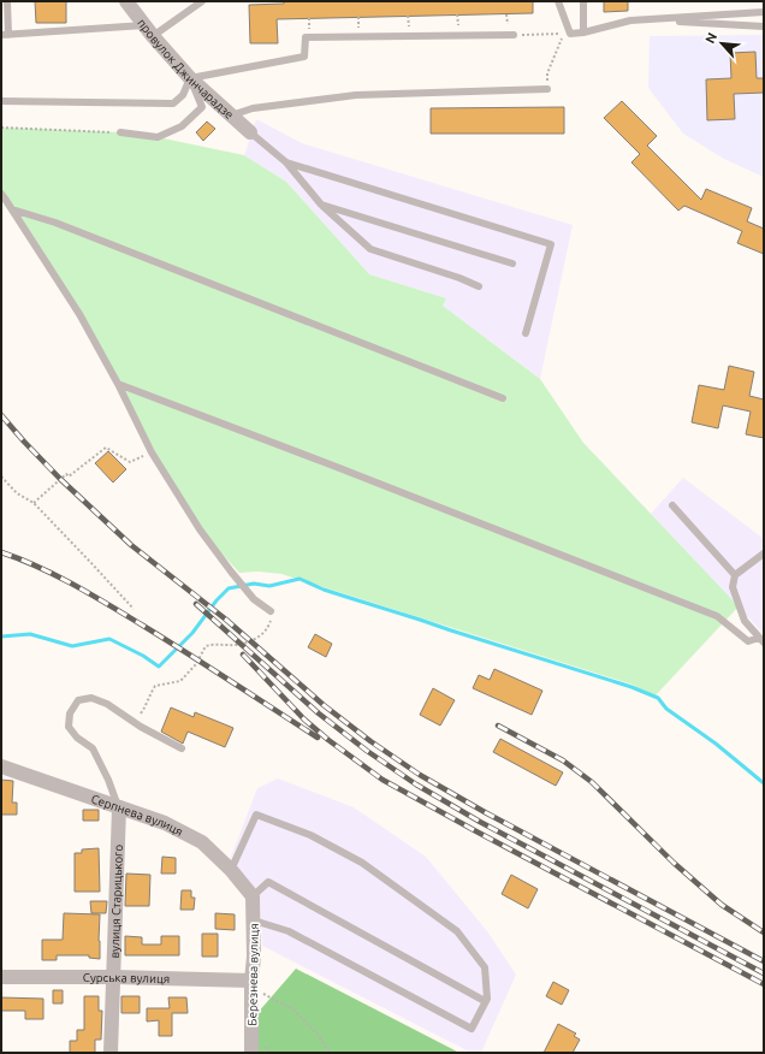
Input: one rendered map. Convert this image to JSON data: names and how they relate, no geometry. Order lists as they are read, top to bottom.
{
  "streets": {
    "street": [
      "провулок Джинчарадзе",
      "Серпнева вулиця",
      "вулиця Старицького",
      "Березнева вулиця",
      "Сурська вулиця"
    ]
  },
  "crossings": [
    ["Серпнева вулиця", "вулиця Старицького"],
    ["Серпнева вулиця", "Березнева вулиця"],
    ["вулиця Старицького", "Сурська вулиця"],
    ["Березнева вулиця", "Сурська вулиця"]
  ],
  "north": "top left"
}
